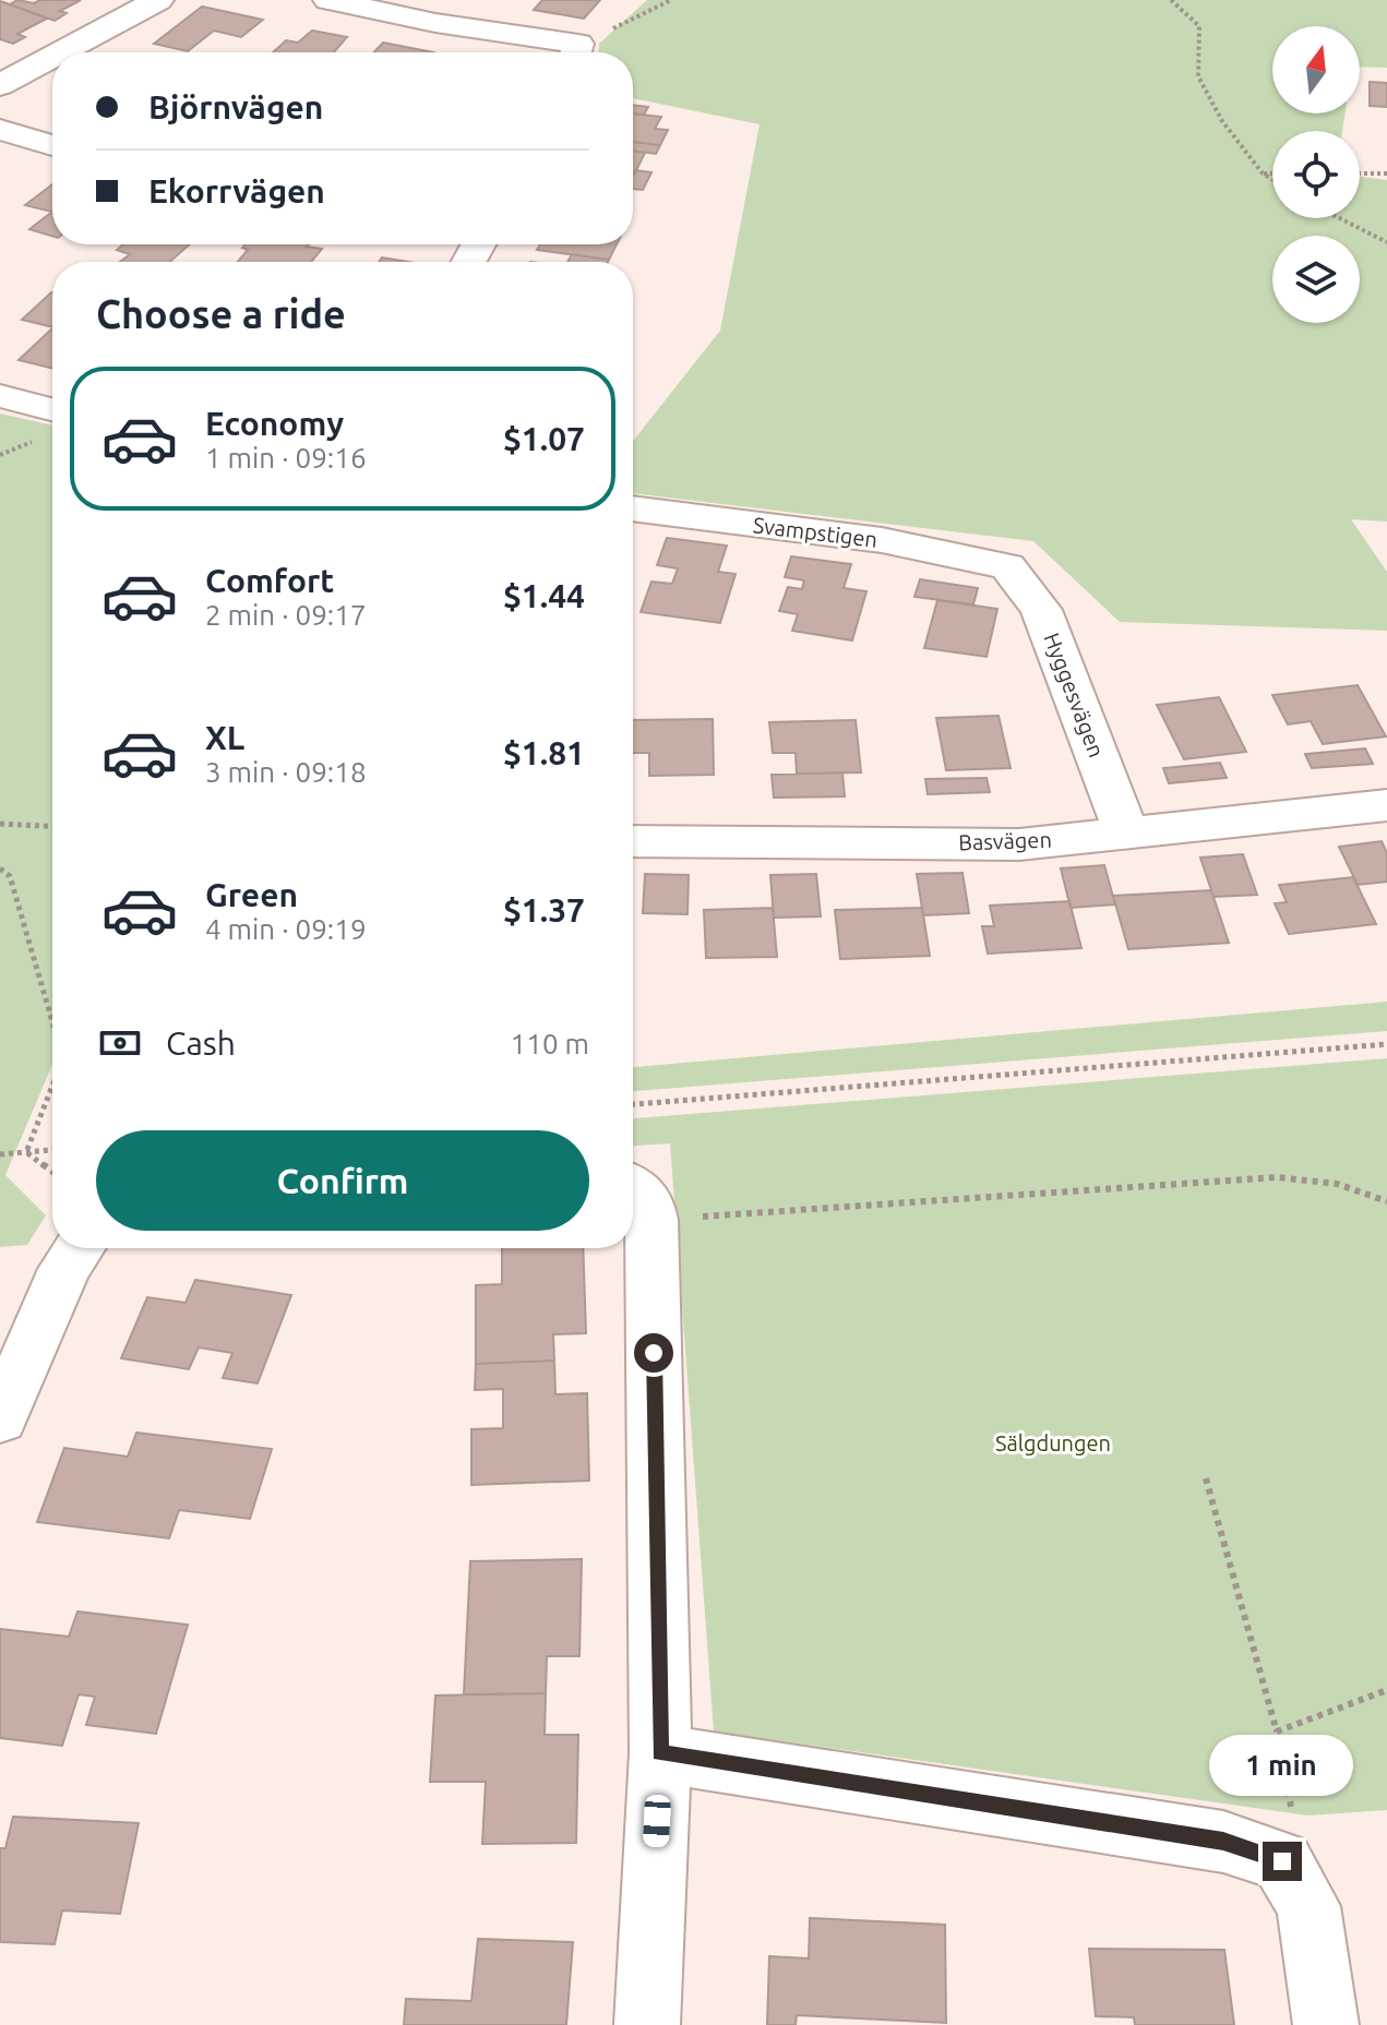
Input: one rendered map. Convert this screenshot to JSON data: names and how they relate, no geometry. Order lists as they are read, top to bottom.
{
  "streets": {
    "street": ["Svampstigen", "Hyggesvägen", "Basvägen"]
  },
  "crossings": [
    ["Svampstigen", "Hyggesvägen"],
    ["Hyggesvägen", "Basvägen"]
  ],
  "parks": ["Sälgdungen"],
  "north": "top",
  "page": {
    "banner": ["Björnvägen", "Ekorrvägen"],
    "heading": "Choose a ride",
    "list": [
      {
        "name": "Economy",
        "note": "1 min · 09:16",
        "value": "$1.07"
      },
      {
        "name": "Comfort",
        "note": "2 min · 09:17",
        "value": "$1.44"
      },
      {
        "name": "XL",
        "note": "3 min · 09:18",
        "value": "$1.81"
      },
      {
        "name": "Green",
        "note": "4 min · 09:19",
        "value": "$1.37"
      }
    ],
    "pay": ["Cash", "110 m"],
    "buttons": "Confirm",
    "bubble": "1 min"
  }
}
